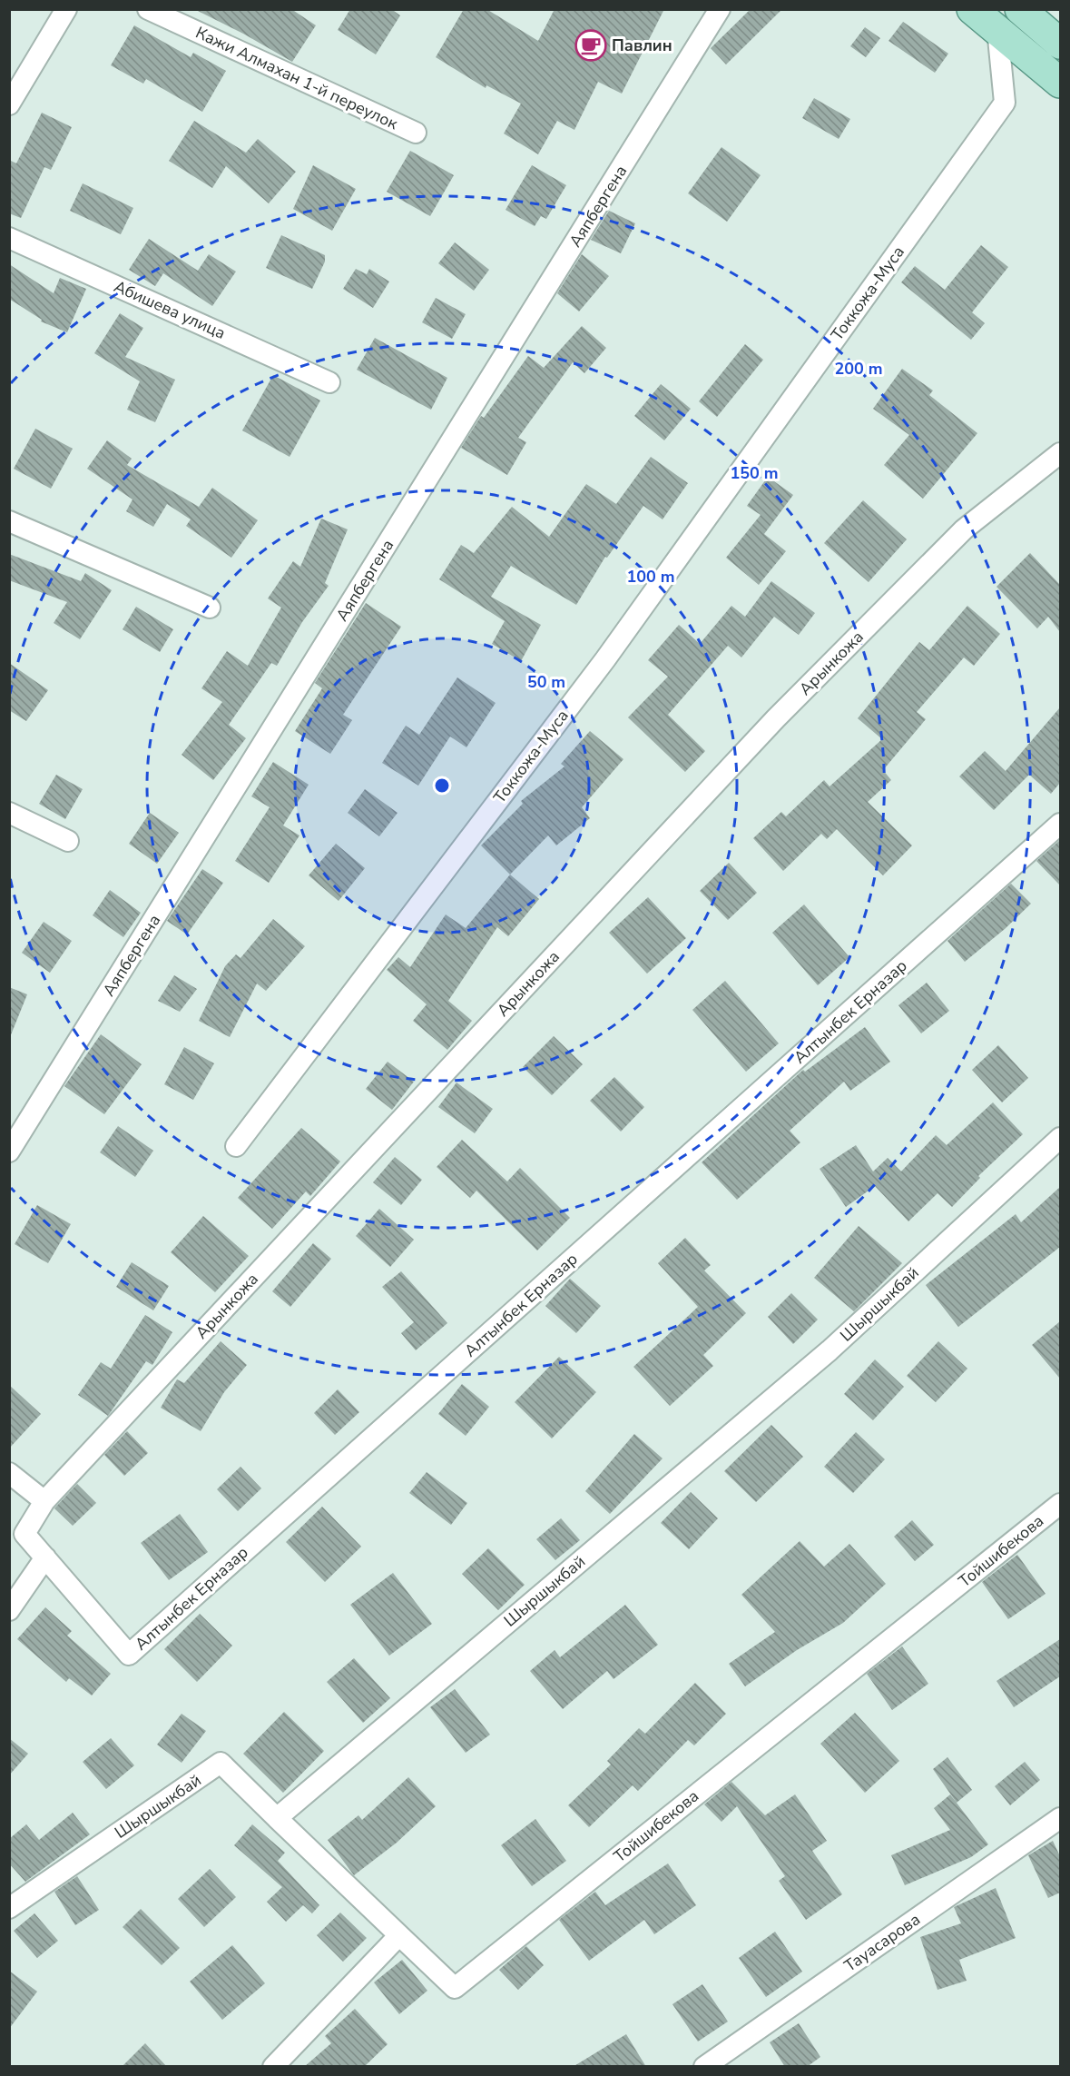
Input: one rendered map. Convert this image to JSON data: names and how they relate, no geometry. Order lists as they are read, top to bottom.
{
  "streets": {
    "street": [
      "Кажи Алмахан 1-й переулок",
      "Аяпбергена",
      "Токкожа-Муса",
      "Абишева улица",
      "Арынкожа",
      "Алтынбек Ерназар",
      "Шыршыкбай",
      "Тойшибекова",
      "Тауасарова"
    ]
  },
  "crossings": [
    ["Арынкожа", "Алтынбек Ерназар"]
  ],
  "places": {
    "cafe": ["Павлин"]
  },
  "rings": [
    "200 m",
    "150 m",
    "100 m",
    "50 m"
  ]
}
